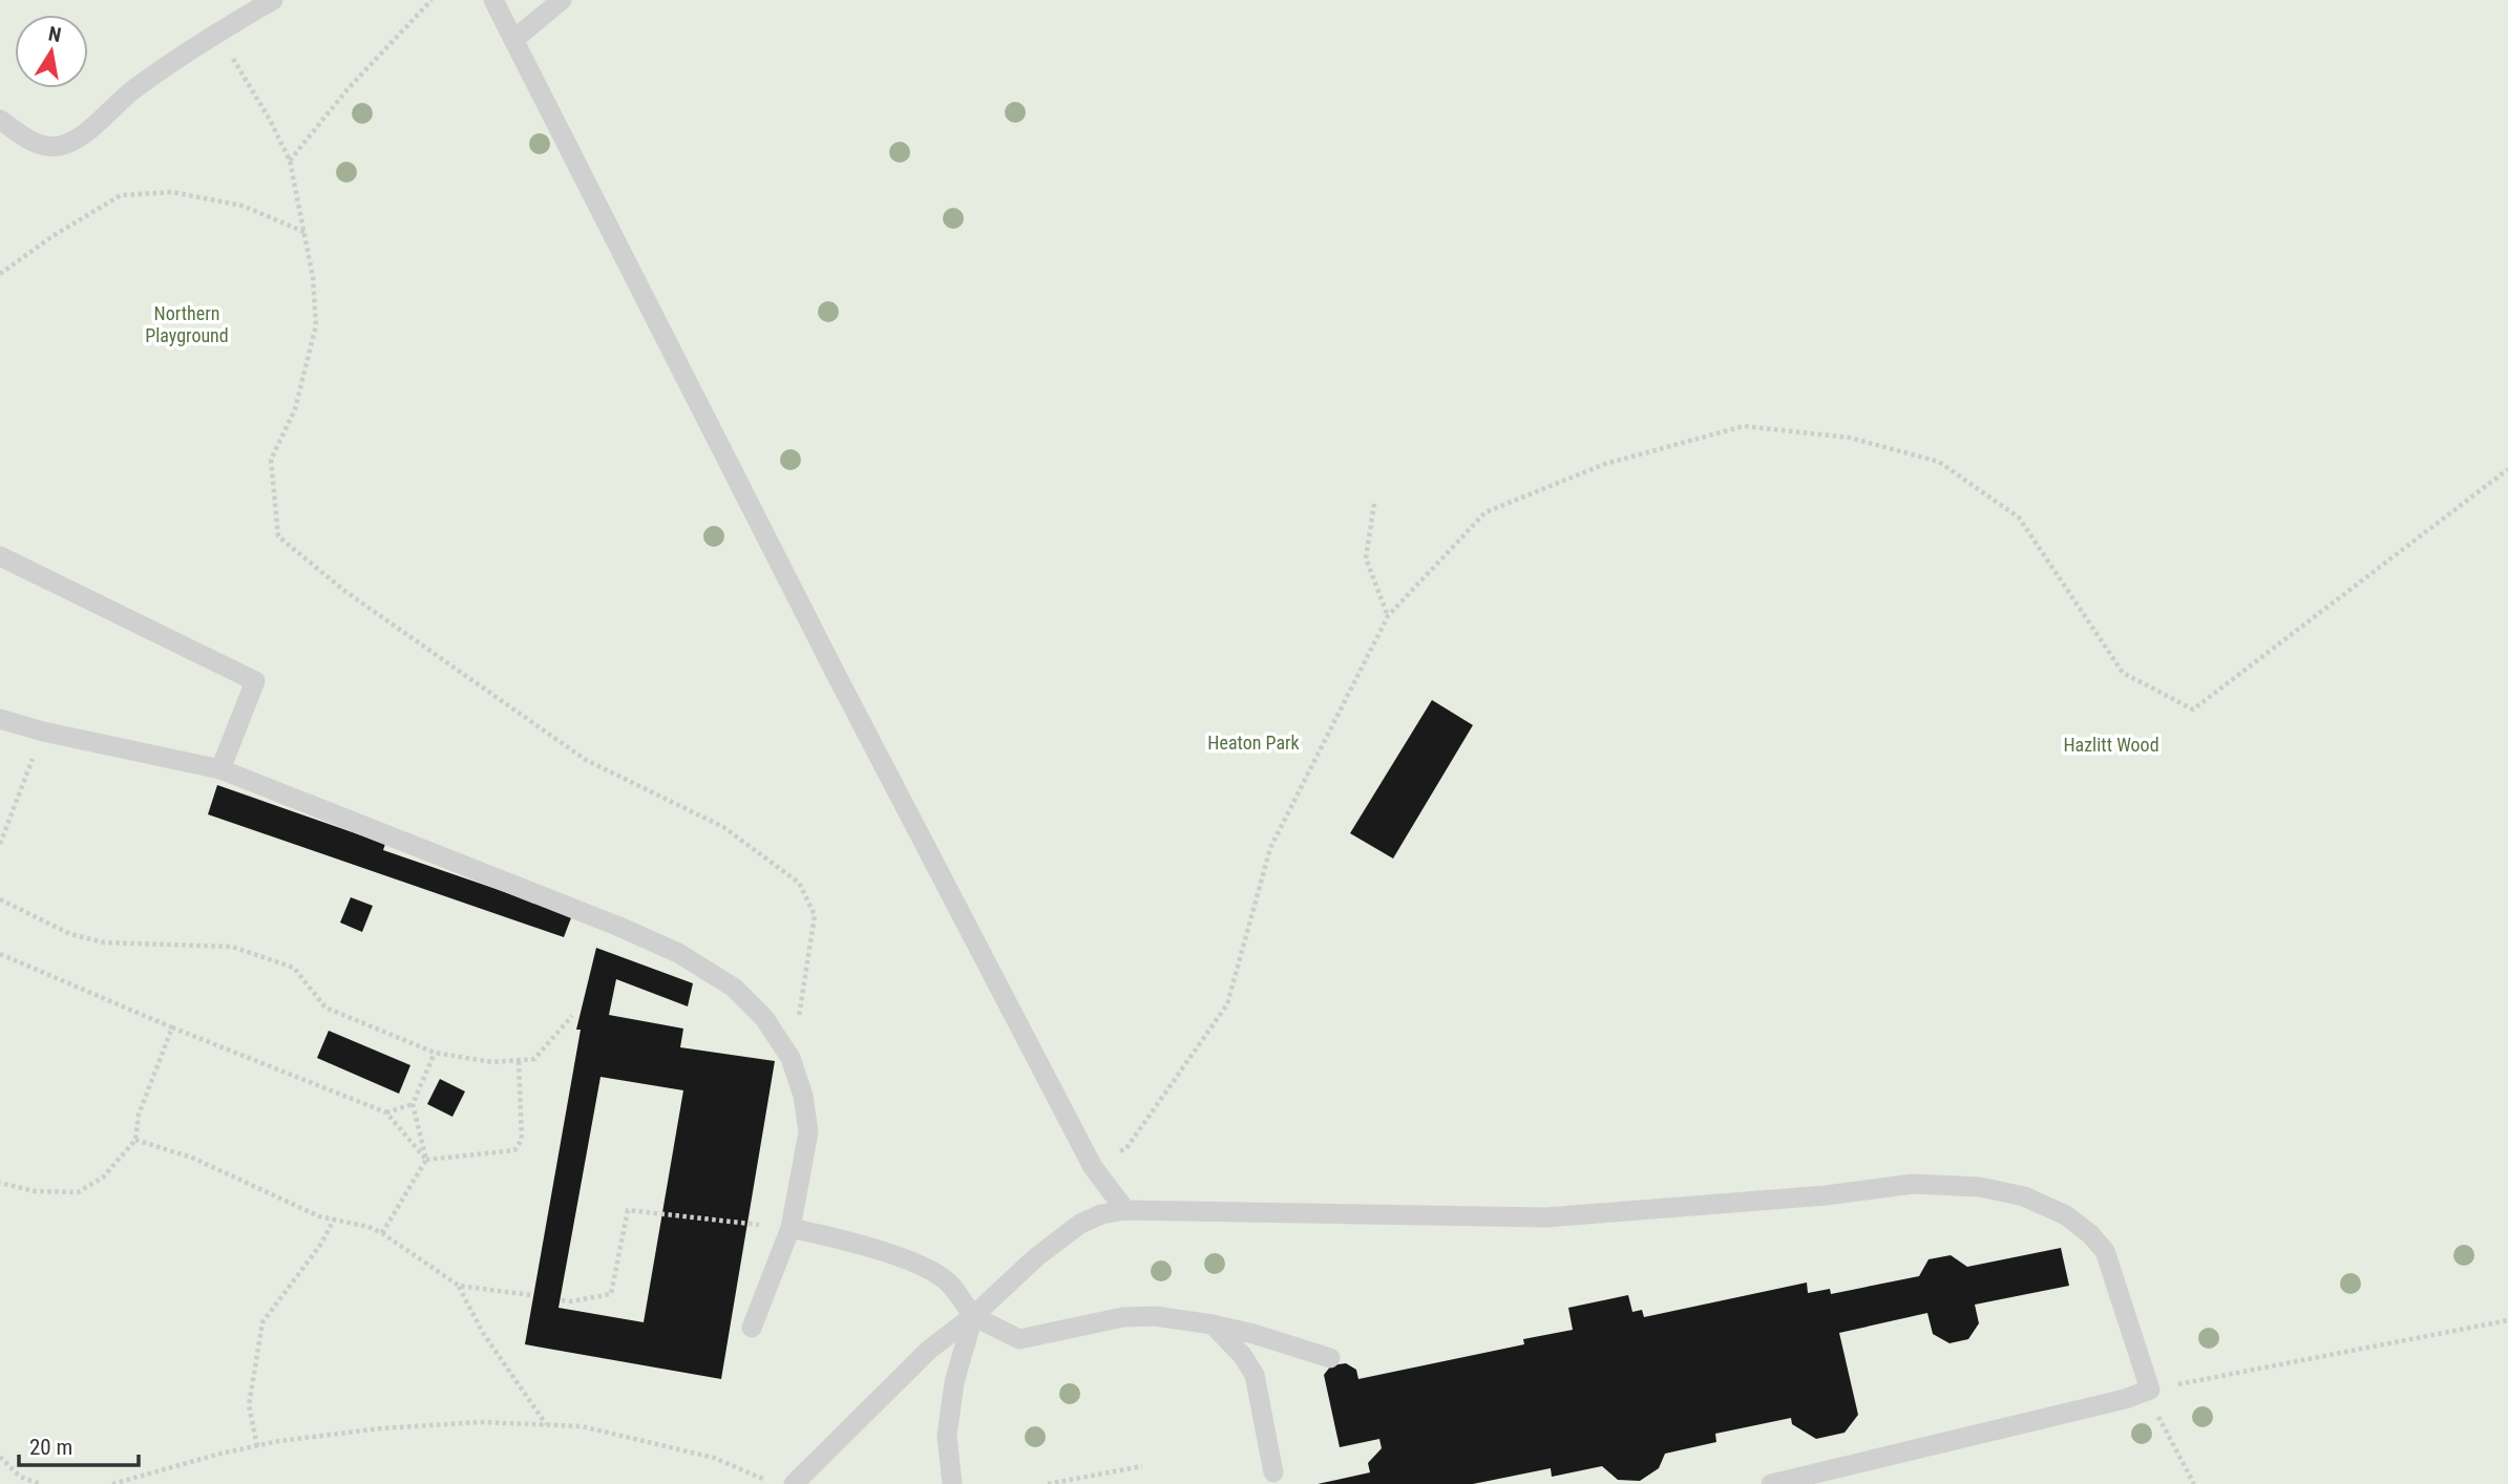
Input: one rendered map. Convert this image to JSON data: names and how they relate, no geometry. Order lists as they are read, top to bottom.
{
  "parks": ["Northern Playground", "Heaton Park", "Hazlitt Wood"],
  "scale_bar": "20 m",
  "north": "top"
}
